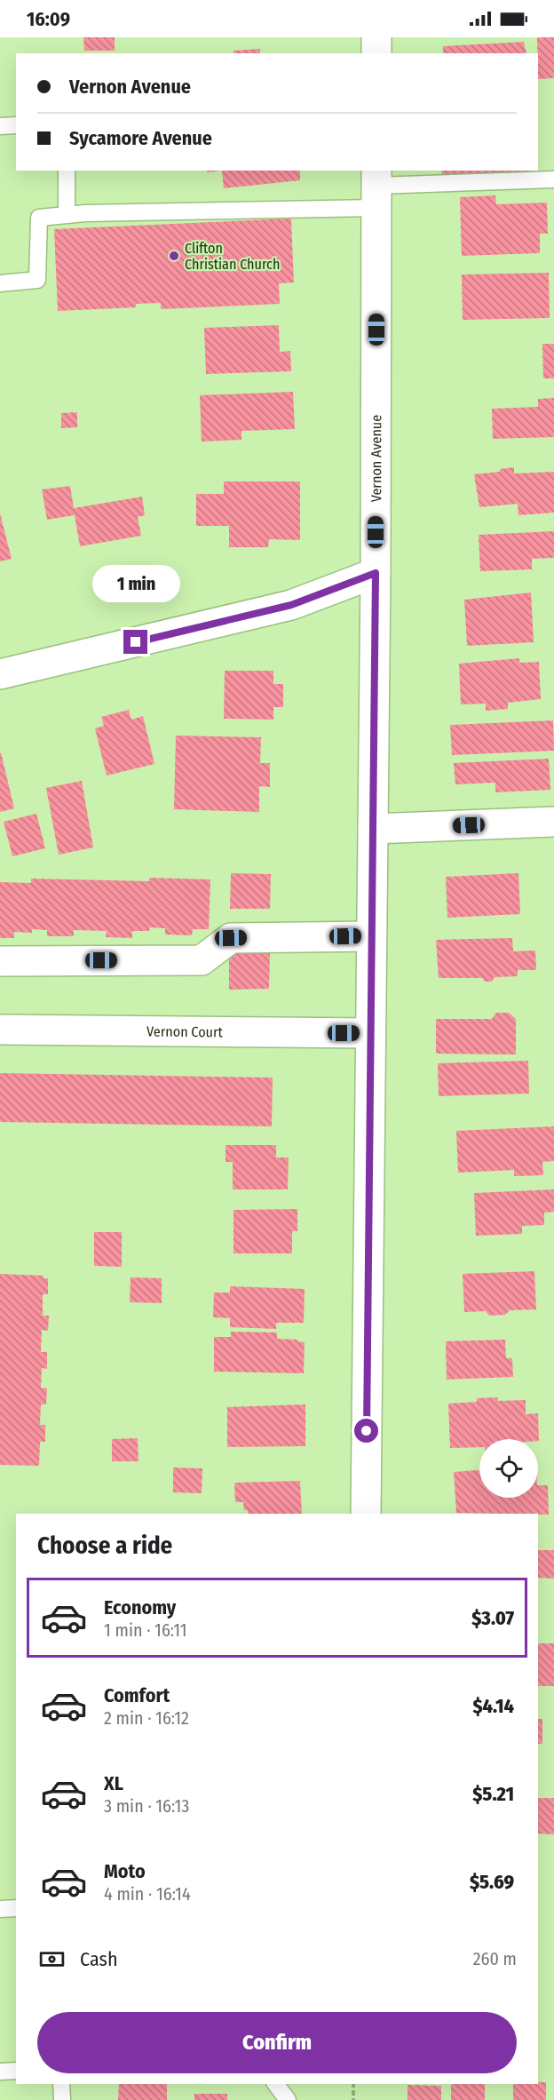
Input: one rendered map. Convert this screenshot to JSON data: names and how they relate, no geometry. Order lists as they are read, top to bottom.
{
  "streets": {
    "street": ["Vernon Avenue", "Vernon Court"]
  },
  "crossings": [
    ["Vernon Avenue", "Vernon Court"]
  ],
  "places": ["Clifton Christian Church"],
  "page": {
    "status": "16:09",
    "banner": ["Vernon Avenue", "Sycamore Avenue"],
    "bubble": "1 min",
    "heading": "Choose a ride",
    "list": [
      {
        "name": "Economy",
        "note": "1 min · 16:11",
        "value": "$3.07"
      },
      {
        "name": "Comfort",
        "note": "2 min · 16:12",
        "value": "$4.14"
      },
      {
        "name": "XL",
        "note": "3 min · 16:13",
        "value": "$5.21"
      },
      {
        "name": "Moto",
        "note": "4 min · 16:14",
        "value": "$5.69"
      }
    ],
    "pay": ["Cash", "260 m"],
    "buttons": "Confirm"
  }
}
